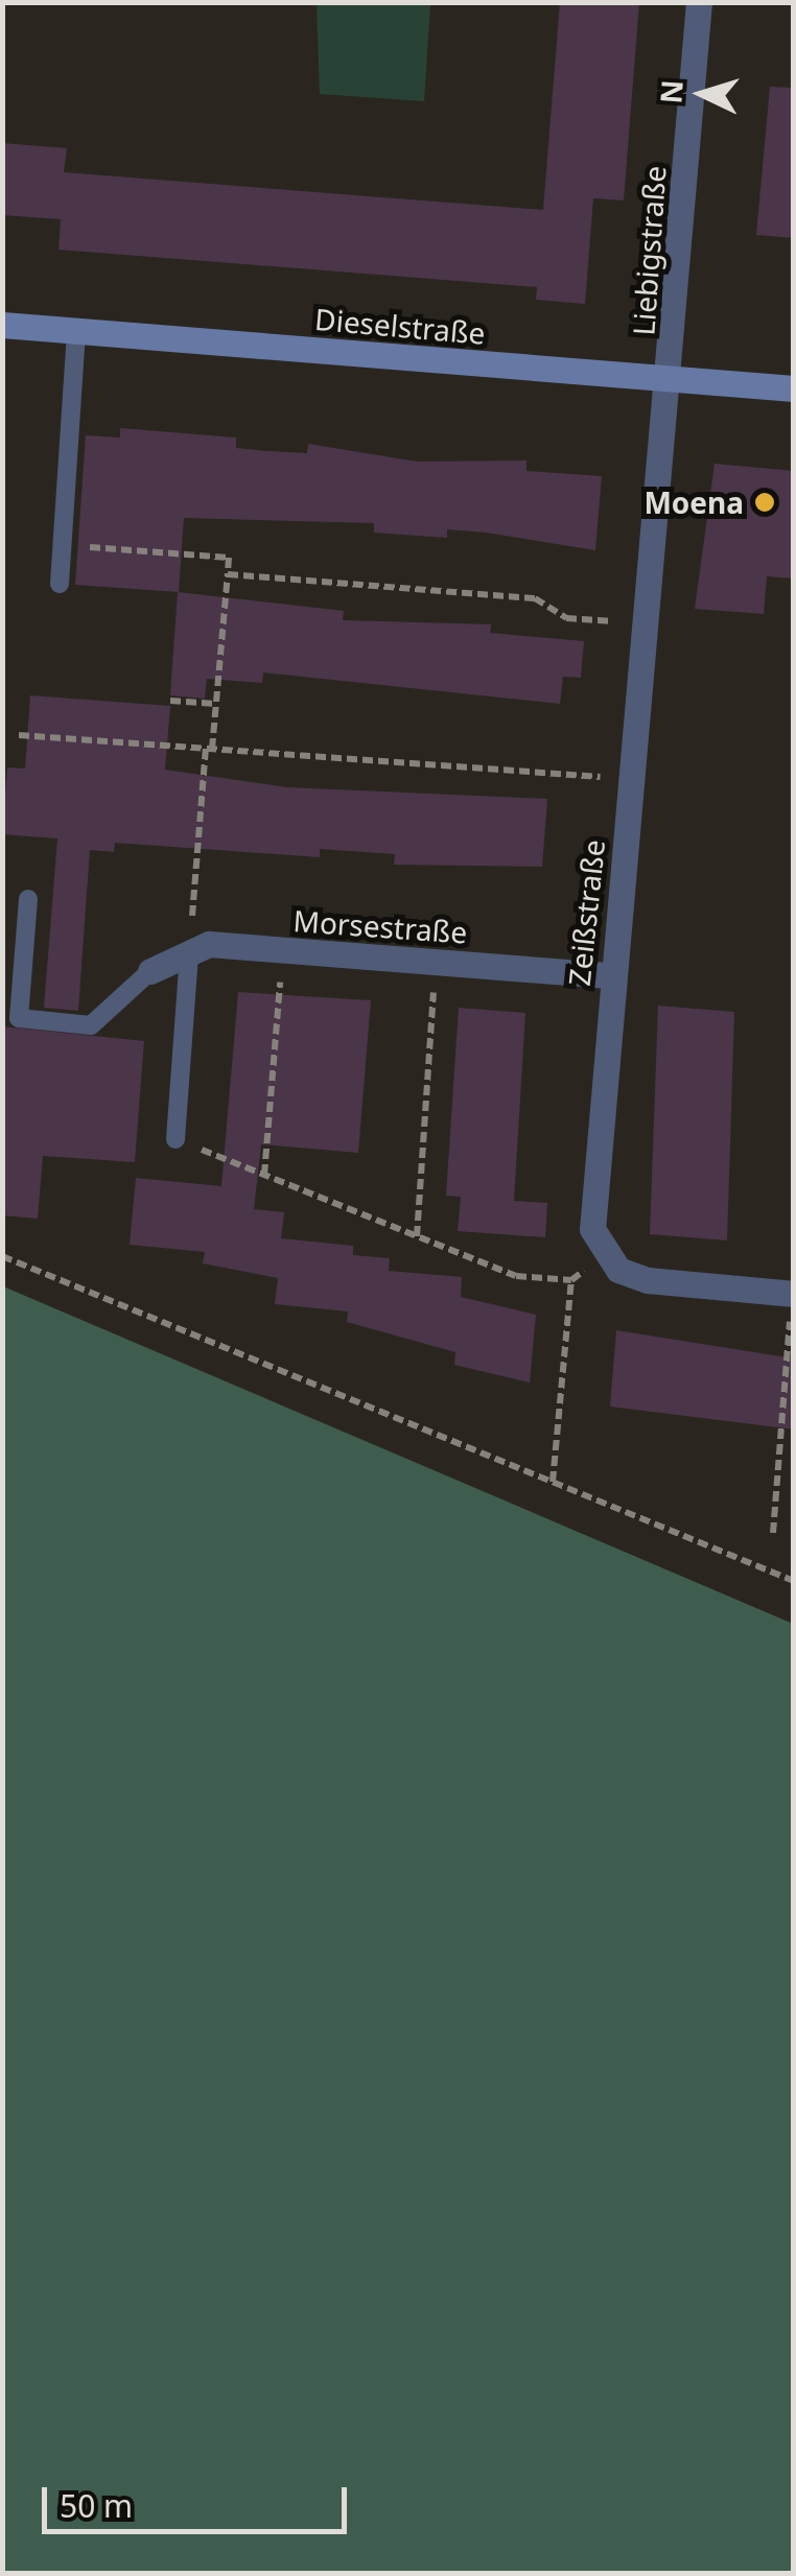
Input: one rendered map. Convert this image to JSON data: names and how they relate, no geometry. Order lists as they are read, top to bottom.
{
  "streets": {
    "street": [
      "Liebigstraße",
      "Dieselstraße",
      "Zeißstraße",
      "Morsestraße"
    ]
  },
  "crossings": [
    ["Liebigstraße", "Dieselstraße"],
    ["Liebigstraße", "Zeißstraße"],
    ["Dieselstraße", "Zeißstraße"],
    ["Zeißstraße", "Morsestraße"]
  ],
  "places": ["Moena"],
  "scale_bar": "50 m",
  "north": "left"
}
